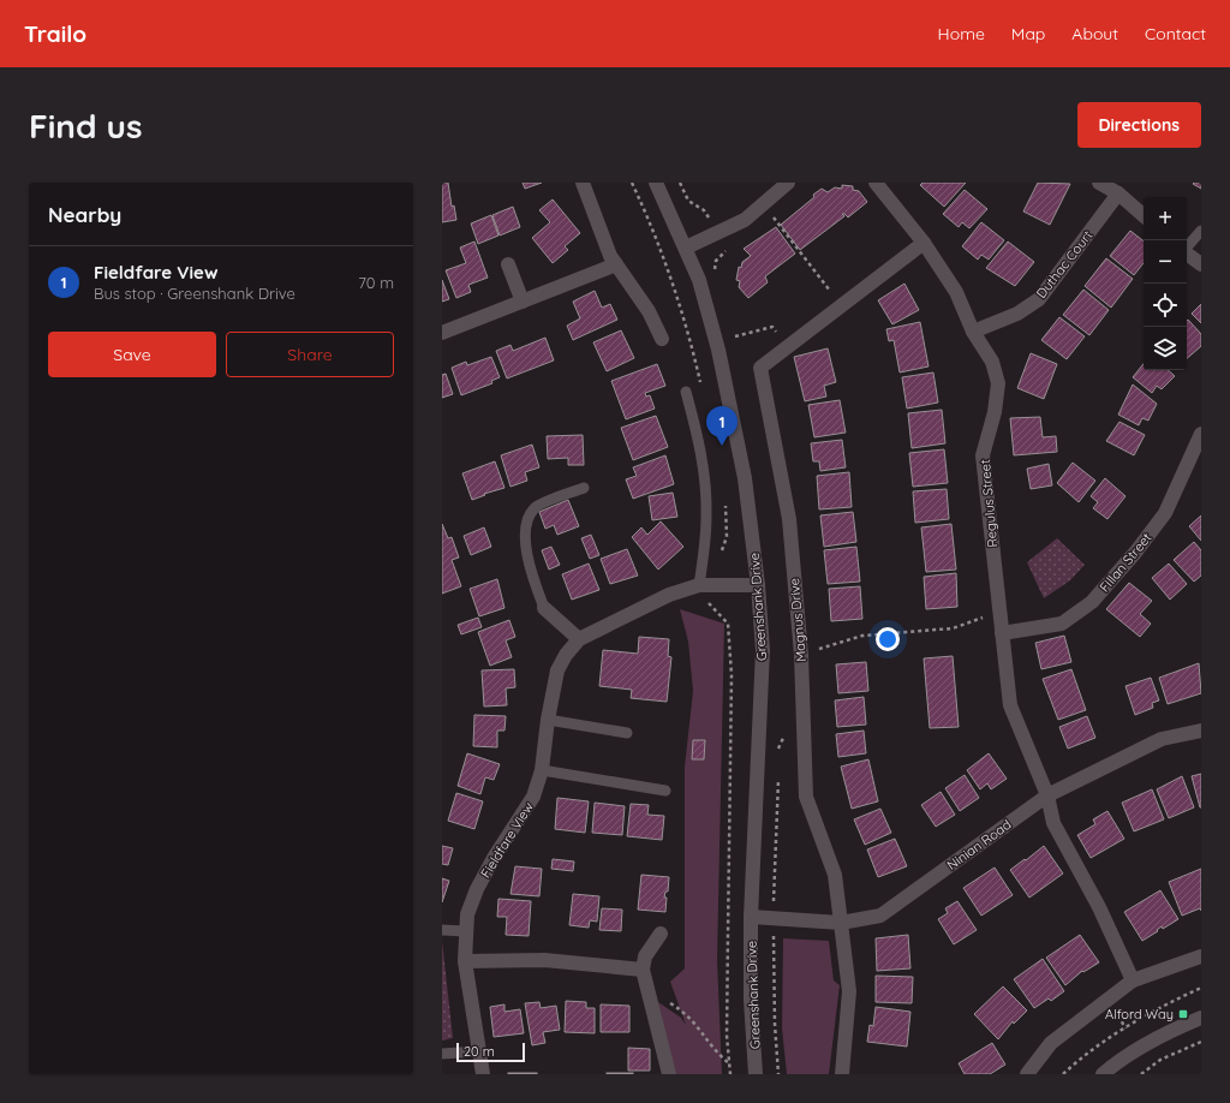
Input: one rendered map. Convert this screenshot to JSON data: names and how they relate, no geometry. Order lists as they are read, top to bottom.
{
  "streets": {
    "street": [
      "Duthac Court",
      "Regulus Street",
      "Fillan Street",
      "Greenshank Drive",
      "Magnus Drive",
      "Fieldfare View",
      "Ninian Road"
    ]
  },
  "crossings": [
    ["Duthac Court", "Regulus Street"],
    ["Regulus Street", "Fillan Street"],
    ["Regulus Street", "Magnus Drive"],
    ["Regulus Street", "Ninian Road"],
    ["Greenshank Drive", "Fieldfare View"],
    ["Greenshank Drive", "Ninian Road"],
    ["Magnus Drive", "Ninian Road"]
  ],
  "places": {
    "transit": ["Alford Way"]
  },
  "scale_bar": "20 m",
  "page": {
    "header": "Trailo",
    "nav": [
      "Home",
      "Map",
      "About",
      "Contact"
    ],
    "buttons": [
      "Directions",
      ["Save", "Share"]
    ],
    "title": "Find us",
    "heading": "Nearby",
    "map_buttons": ["+", "−"],
    "list": [
      {
        "mark": "1",
        "name": "Fieldfare View",
        "note": "Bus stop · Greenshank Drive",
        "value": "70 m"
      }
    ],
    "pins": "1",
    "scale": "20 m"
  }
}
